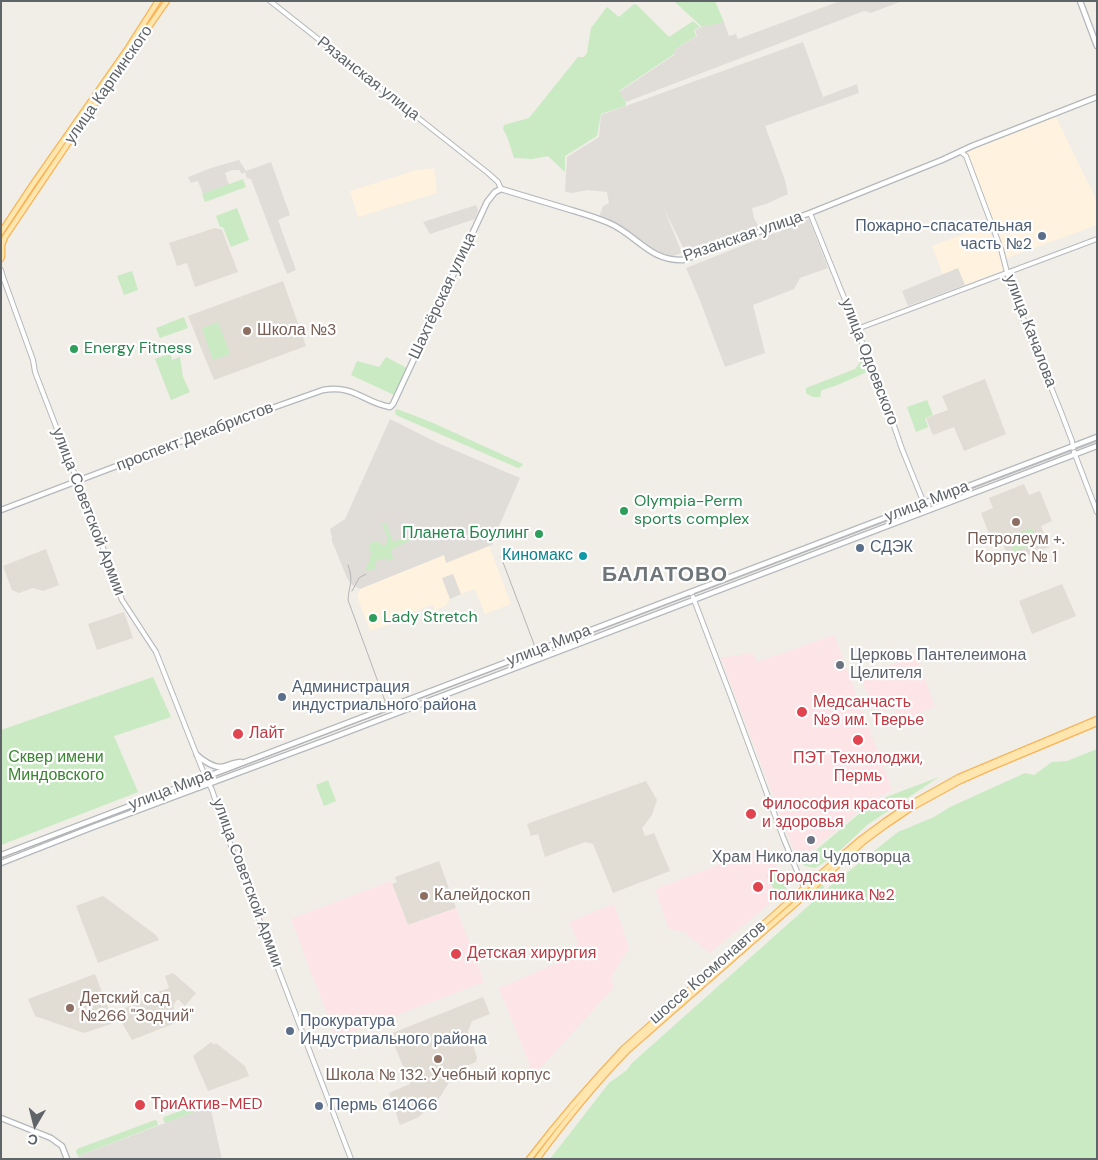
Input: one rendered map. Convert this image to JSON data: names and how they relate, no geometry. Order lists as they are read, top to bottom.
{
  "streets": {
    "main road": [
      "Рязанская улица",
      "улица Карпинского",
      "Шахтёрская улица",
      "проспект Декабристов",
      "улица Мира",
      "шоссе Космонавтов"
    ],
    "street": ["улица Качалова", "улица Одоевского", "улица Советской Армии"]
  },
  "crossings": [
    ["Рязанская улица", "Шахтёрская улица"],
    ["Рязанская улица", "улица Качалова"],
    ["Рязанская улица", "улица Одоевского"],
    ["Шахтёрская улица", "проспект Декабристов"],
    ["улица Качалова", "улица Мира"],
    ["улица Одоевского", "улица Мира"],
    ["проспект Декабристов", "улица Советской Армии"],
    ["улица Мира", "улица Советской Армии"]
  ],
  "districts": ["БАЛАТОВО"],
  "parks": ["Сквер имени Миндовского"],
  "places": [
    "Пожарно-спасательная часть №2",
    "Школа №3",
    "Energy Fitness",
    "Olympia-Perm sports complex",
    "Петролеум +. Корпус № 1",
    "Планета Боулинг",
    "СДЭК",
    "Киномакс",
    "Lady Stretch",
    "Церковь Пантелеимона Целителя",
    "Администрация индустриального района",
    "Медсанчасть №9 им. Тверье",
    "Лайт",
    "ПЭТ Технолоджи, Пермь",
    "Философия красоты и здоровья",
    "Храм Николая Чудотворца",
    "Городская поликлиника №2",
    "Калейдоскоп",
    "Детская хирургия",
    "Детский сад №266 \"Зодчий\"",
    "Прокуратура Индустриального района",
    "Школа № 132. Учебный корпус",
    "ТриАктив-MED",
    "Пермь 614066"
  ],
  "north": "bottom"
}
